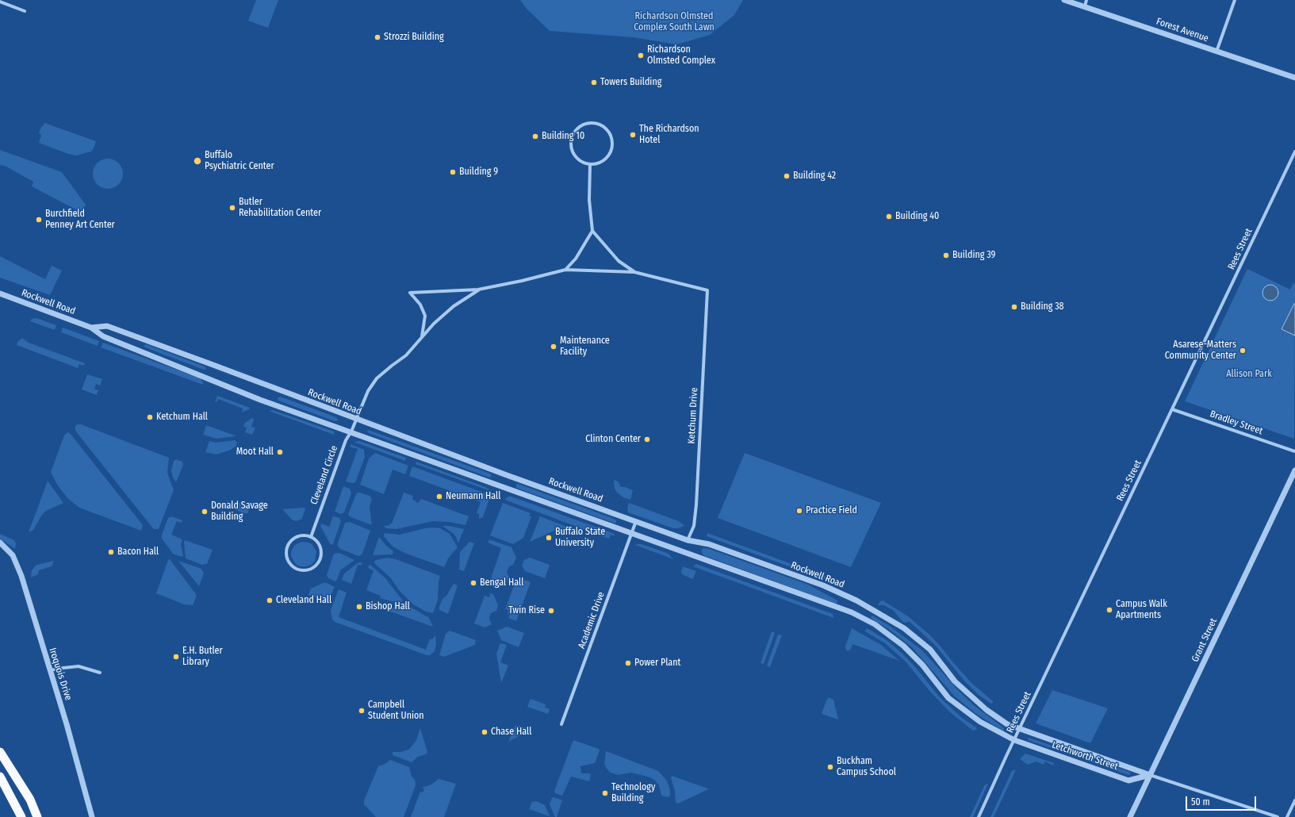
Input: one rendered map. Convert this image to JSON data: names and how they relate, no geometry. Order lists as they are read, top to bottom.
{
  "streets": {
    "street": [
      "Forest Avenue",
      "Rees Street",
      "Rockwell Road",
      "Ketchum Drive",
      "Bradley Street",
      "Cleveland Circle",
      "Academic Drive",
      "Grant Street",
      "Iroquois Drive",
      "Letchworth Street"
    ]
  },
  "crossings": [
    ["Rees Street", "Rockwell Road"],
    ["Rees Street", "Bradley Street"],
    ["Rees Street", "Letchworth Street"],
    ["Rockwell Road", "Ketchum Drive"],
    ["Rockwell Road", "Cleveland Circle"],
    ["Rockwell Road", "Academic Drive"],
    ["Rockwell Road", "Letchworth Street"],
    ["Grant Street", "Letchworth Street"]
  ],
  "parks": ["Richardson Olmsted Complex South Lawn", "Allison Park"],
  "places": [
    "Strozzi Building",
    "Richardson Olmsted Complex",
    "Towers Building",
    "The Richardson Hotel",
    "Building 10",
    "Buffalo Psychiatric Center",
    "Building 9",
    "Building 42",
    "Butler Rehabilitation Center",
    "Building 40",
    "Burchfield Penney Art Center",
    "Building 39",
    "Building 38",
    "Maintenance Facility",
    "Asarese-Matters Community Center",
    "Ketchum Hall",
    "Clinton Center",
    "Moot Hall",
    "Neumann Hall",
    "Practice Field",
    "Donald Savage Building",
    "Buffalo State University",
    "Bacon Hall",
    "Bengal Hall",
    "Cleveland Hall",
    "Bishop Hall",
    "Campus Walk Apartments",
    "Twin Rise",
    "E.H. Butler Library",
    "Power Plant",
    "Campbell Student Union",
    "Chase Hall",
    "Buckham Campus School",
    "Technology Building"
  ],
  "scale_bar": "50 m"
}
